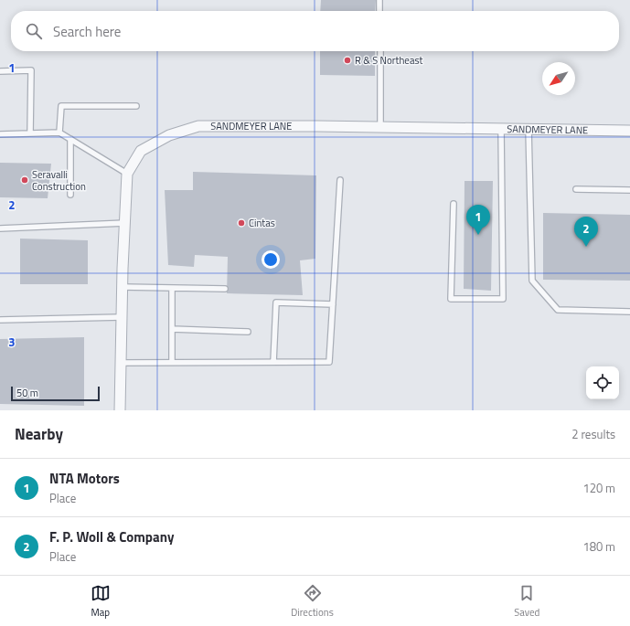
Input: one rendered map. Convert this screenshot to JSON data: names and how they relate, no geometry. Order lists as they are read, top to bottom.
{
  "streets": {
    "street": ["SANDMEYER LANE"]
  },
  "places": ["R & S Northeast", "Seravalli Construction", "Cintas"],
  "scale_bar": "50 m",
  "north": "bottom left",
  "page": {
    "search": "Search here",
    "pins": ["1", "2"],
    "scale": "50 m",
    "heading": ["Nearby", "2 results"],
    "list": [
      {
        "mark": "1",
        "name": "NTA Motors",
        "note": "Place",
        "value": "120 m"
      },
      {
        "mark": "2",
        "name": "F. P. Woll & Company",
        "note": "Place",
        "value": "180 m"
      }
    ],
    "nav": ["Map", "Directions", "Saved"]
  },
  "grid": {
    "rows": ["1", "2", "3"]
  }
}
